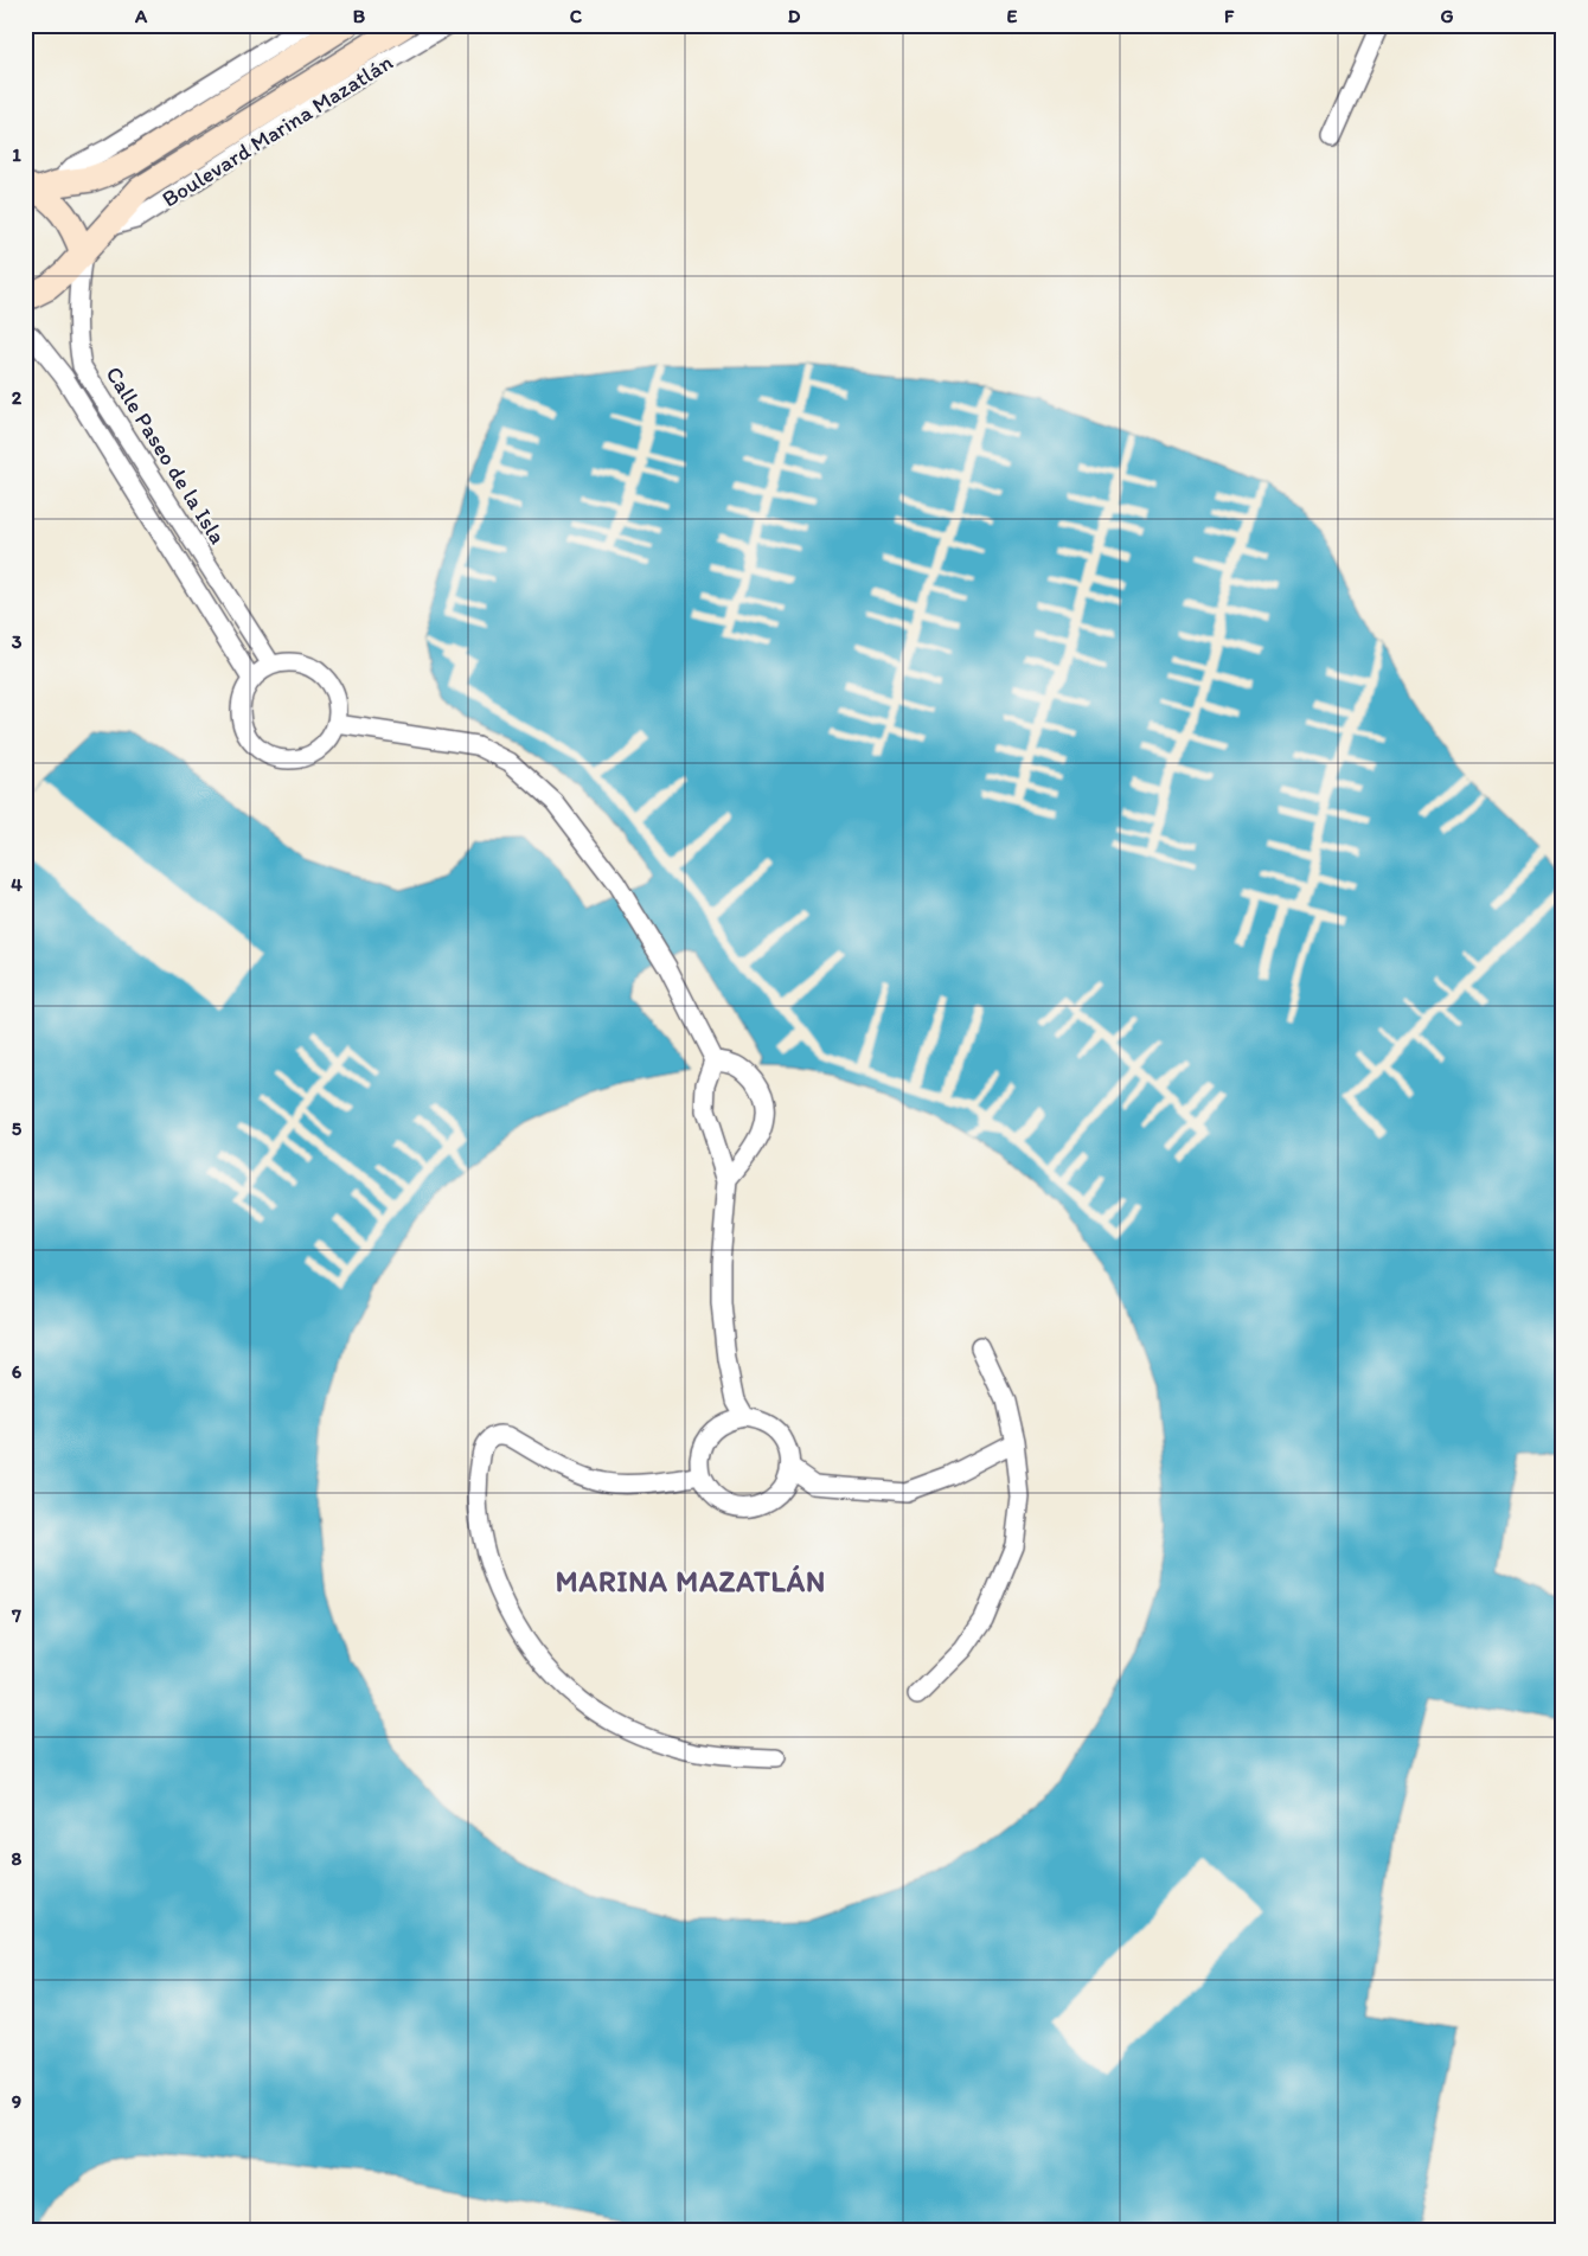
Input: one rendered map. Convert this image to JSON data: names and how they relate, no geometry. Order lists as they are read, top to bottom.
{
  "streets": {
    "main road": ["Boulevard Marina Mazatlán"],
    "street": ["Calle Paseo de la Isla"]
  },
  "crossings": [
    ["Boulevard Marina Mazatlán", "Calle Paseo de la Isla"]
  ],
  "districts": ["MARINA MAZATLÁN"],
  "grid": {
    "columns": [
      "A",
      "B",
      "C",
      "D",
      "E",
      "F",
      "G"
    ],
    "rows": [
      "1",
      "2",
      "3",
      "4",
      "5",
      "6",
      "7",
      "8",
      "9"
    ]
  }
}
